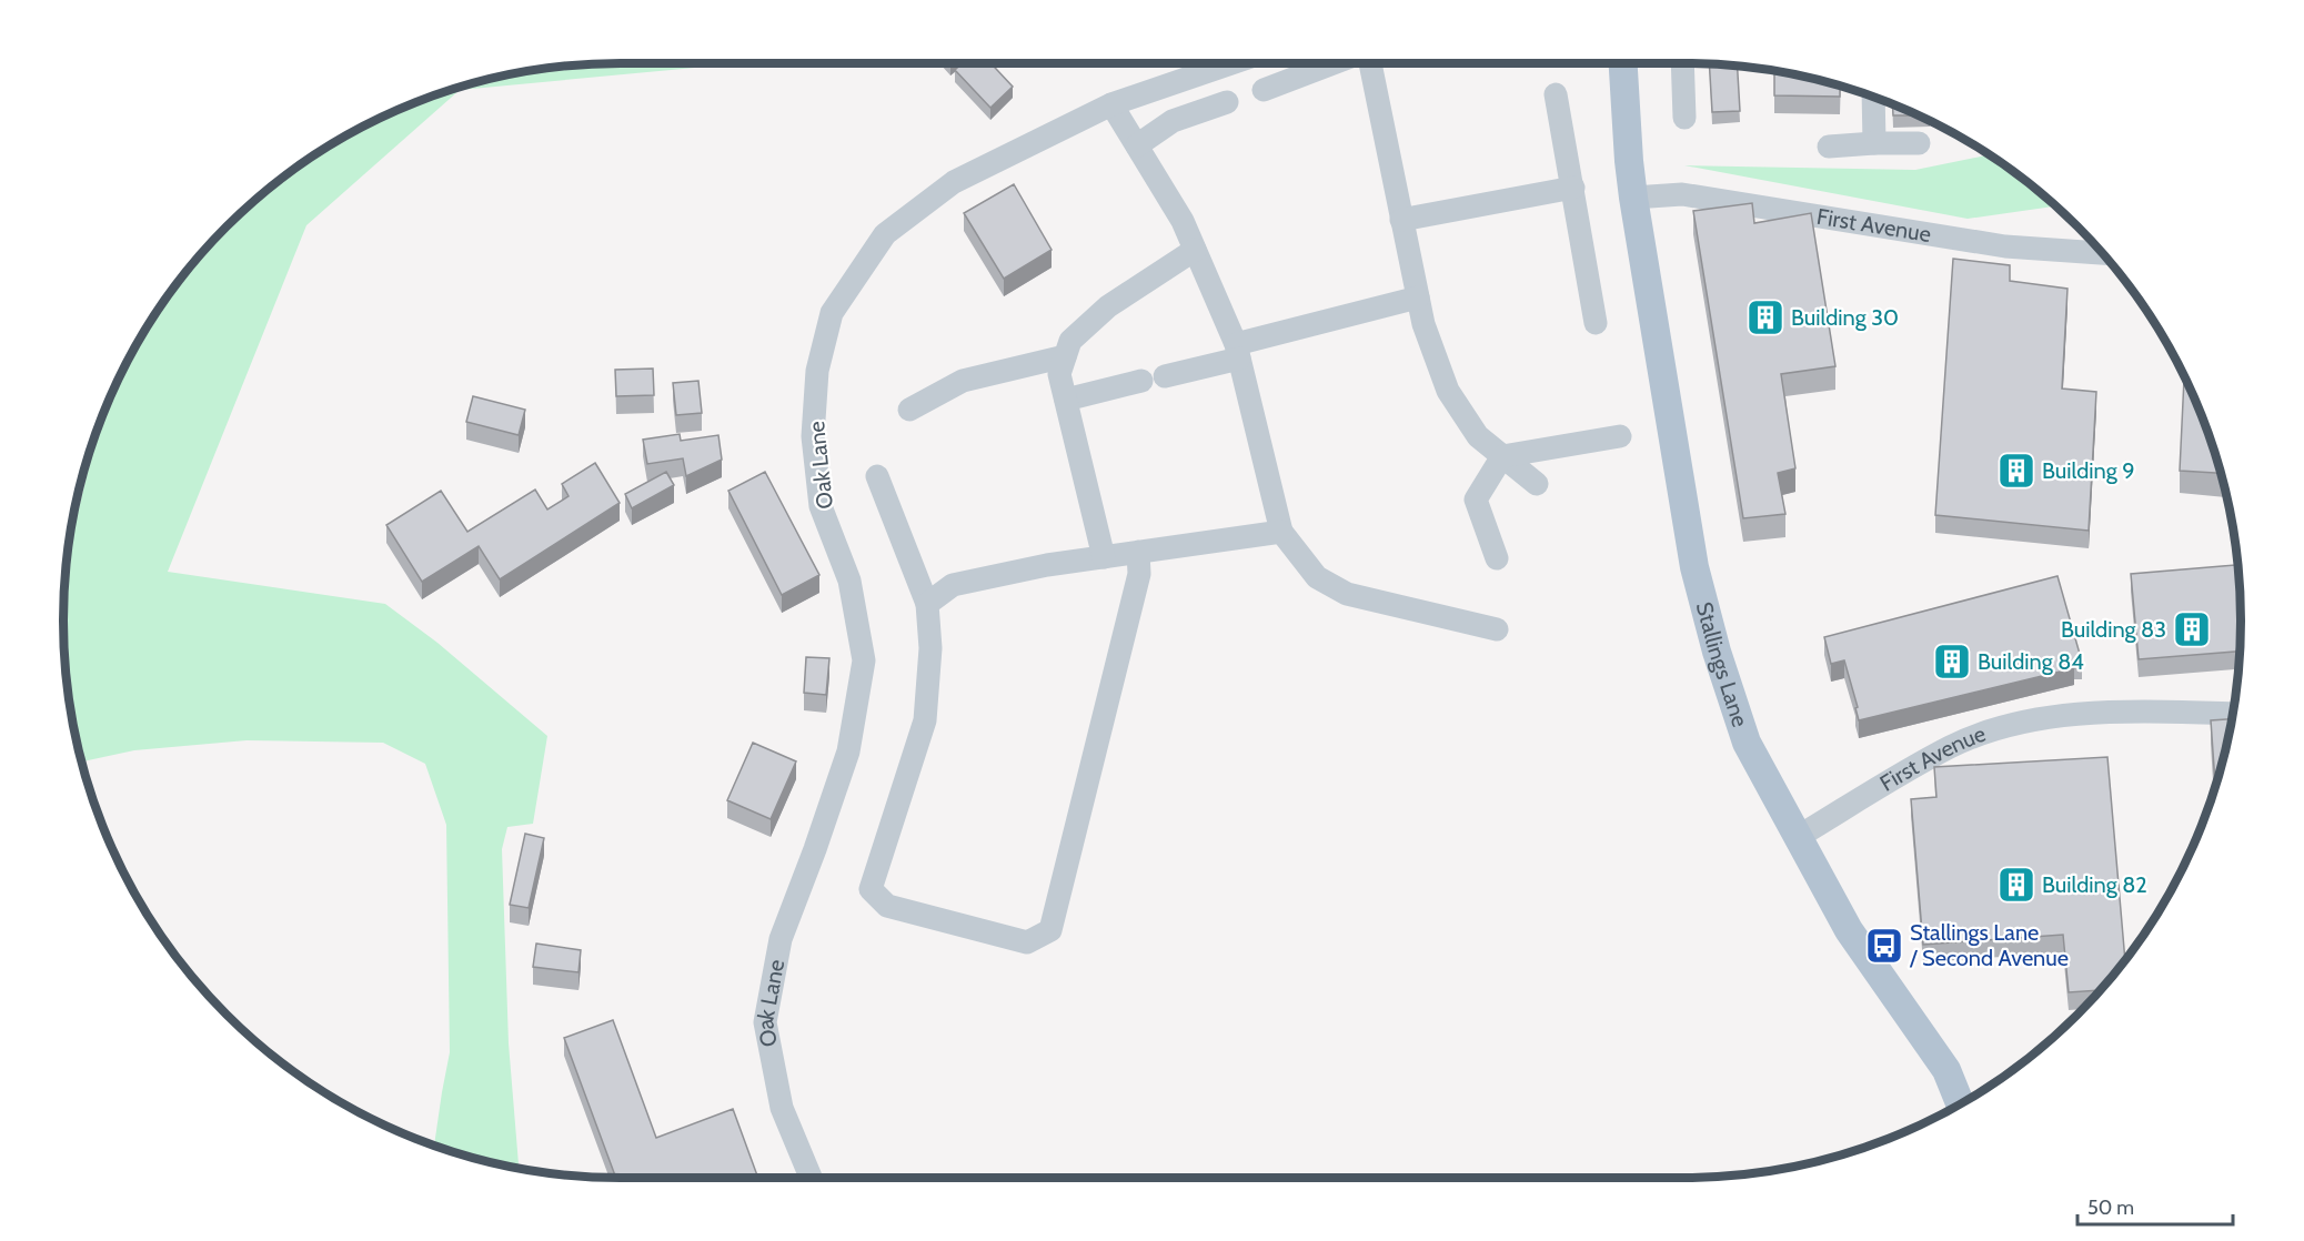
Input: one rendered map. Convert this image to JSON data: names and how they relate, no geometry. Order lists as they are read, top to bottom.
{
  "streets": {
    "main road": ["Stallings Lane"],
    "street": ["First Avenue", "Oak Lane"]
  },
  "crossings": [
    ["First Avenue", "Stallings Lane"]
  ],
  "places": {
    "building": [
      "Building 30",
      "Building 9",
      "Building 83",
      "Building 84",
      "Building 82"
    ],
    "bus stop": ["Stallings Lane / Second Avenue"]
  },
  "scale_bar": "50 m"
}
